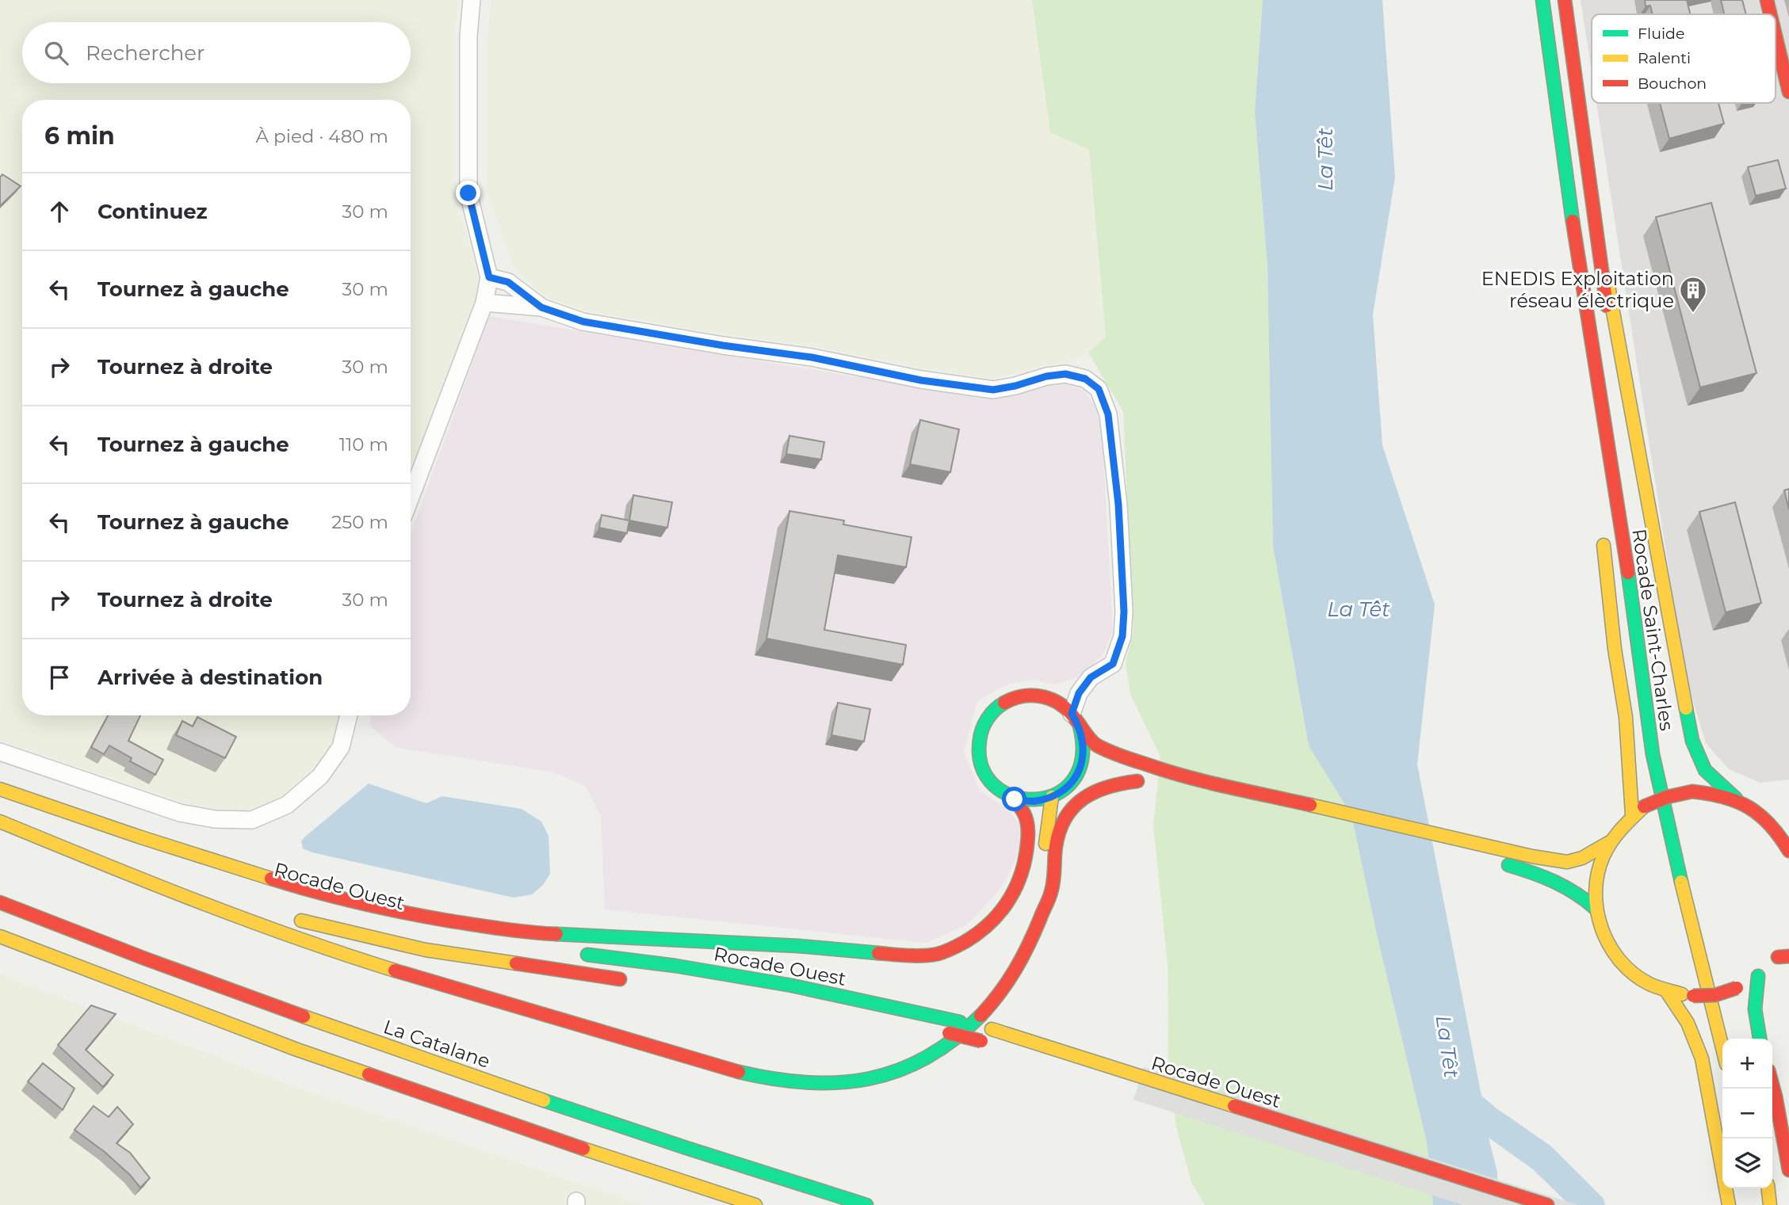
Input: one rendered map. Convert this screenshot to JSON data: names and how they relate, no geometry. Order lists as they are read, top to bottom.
{
  "streets": {
    "main road": ["Rocade Saint-Charles", "Rocade Ouest", "La Catalane"]
  },
  "water": ["La Têt"],
  "places": {
    "building": ["ENEDIS Exploitation réseau élèctrique"]
  },
  "legend": ["Fluide", "Ralenti", "Bouchon"],
  "page": {
    "search": "Rechercher",
    "heading": ["6 min", "À pied · 480 m"],
    "list": [
      ["Continuez", "30 m"],
      ["Tournez à gauche", "30 m"],
      ["Tournez à droite", "30 m"],
      ["Tournez à gauche", "110 m"],
      ["Tournez à gauche", "250 m"],
      ["Tournez à droite", "30 m"],
      "Arrivée à destination"
    ],
    "map_buttons": ["+", "−"]
  }
}
